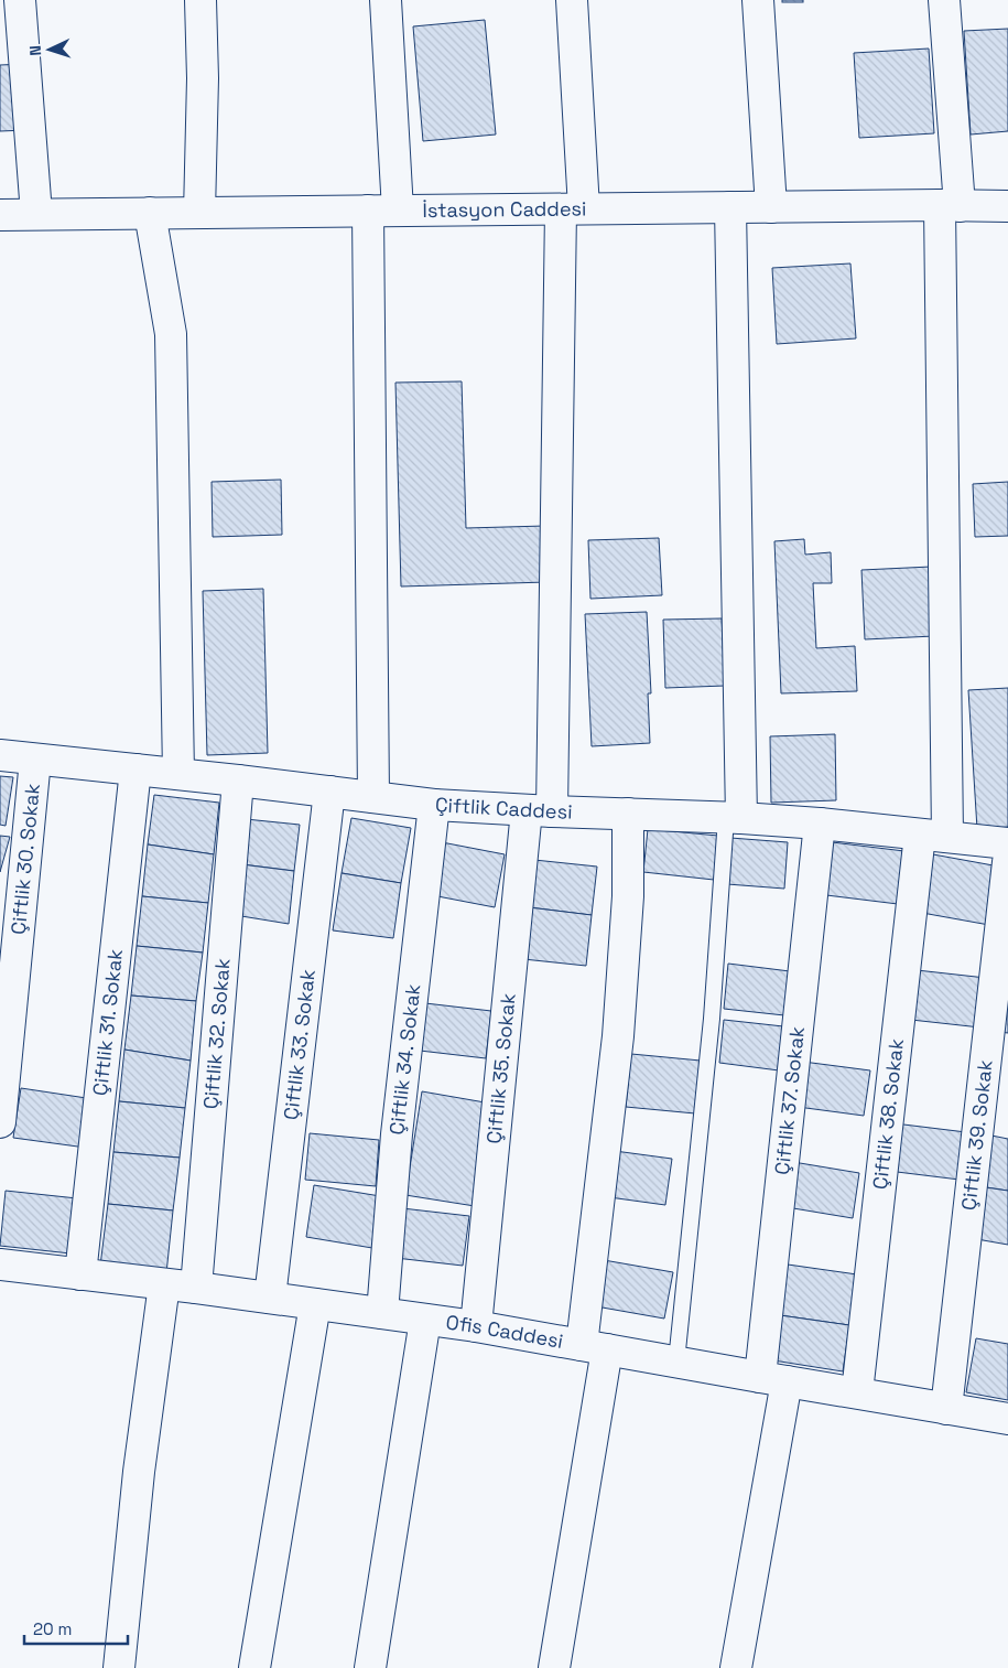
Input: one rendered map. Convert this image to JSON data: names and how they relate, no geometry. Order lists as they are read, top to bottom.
{
  "streets": {
    "street": [
      "İstasyon Caddesi",
      "Çiftlik Caddesi",
      "Çiftlik 30. Sokak",
      "Çiftlik 31. Sokak",
      "Çiftlik 32. Sokak",
      "Çiftlik 33. Sokak",
      "Çiftlik 34. Sokak",
      "Çiftlik 35. Sokak",
      "Çiftlik 37. Sokak",
      "Çiftlik 38. Sokak",
      "Çiftlik 39. Sokak",
      "Ofis Caddesi"
    ]
  },
  "crossings": [
    ["İstasyon Caddesi", "Çiftlik 35. Sokak"],
    ["İstasyon Caddesi", "Çiftlik 38. Sokak"],
    ["Çiftlik Caddesi", "Çiftlik 30. Sokak"],
    ["Çiftlik Caddesi", "Çiftlik 31. Sokak"],
    ["Çiftlik Caddesi", "Çiftlik 32. Sokak"],
    ["Çiftlik Caddesi", "Çiftlik 33. Sokak"],
    ["Çiftlik Caddesi", "Çiftlik 34. Sokak"],
    ["Çiftlik Caddesi", "Çiftlik 35. Sokak"],
    ["Çiftlik Caddesi", "Çiftlik 37. Sokak"],
    ["Çiftlik Caddesi", "Çiftlik 38. Sokak"],
    ["Çiftlik 31. Sokak", "Ofis Caddesi"],
    ["Çiftlik 32. Sokak", "Ofis Caddesi"],
    ["Çiftlik 33. Sokak", "Ofis Caddesi"],
    ["Çiftlik 34. Sokak", "Ofis Caddesi"],
    ["Çiftlik 35. Sokak", "Ofis Caddesi"],
    ["Çiftlik 37. Sokak", "Ofis Caddesi"],
    ["Çiftlik 38. Sokak", "Ofis Caddesi"],
    ["Çiftlik 39. Sokak", "Ofis Caddesi"]
  ],
  "scale_bar": "20 m",
  "north": "left"
}
